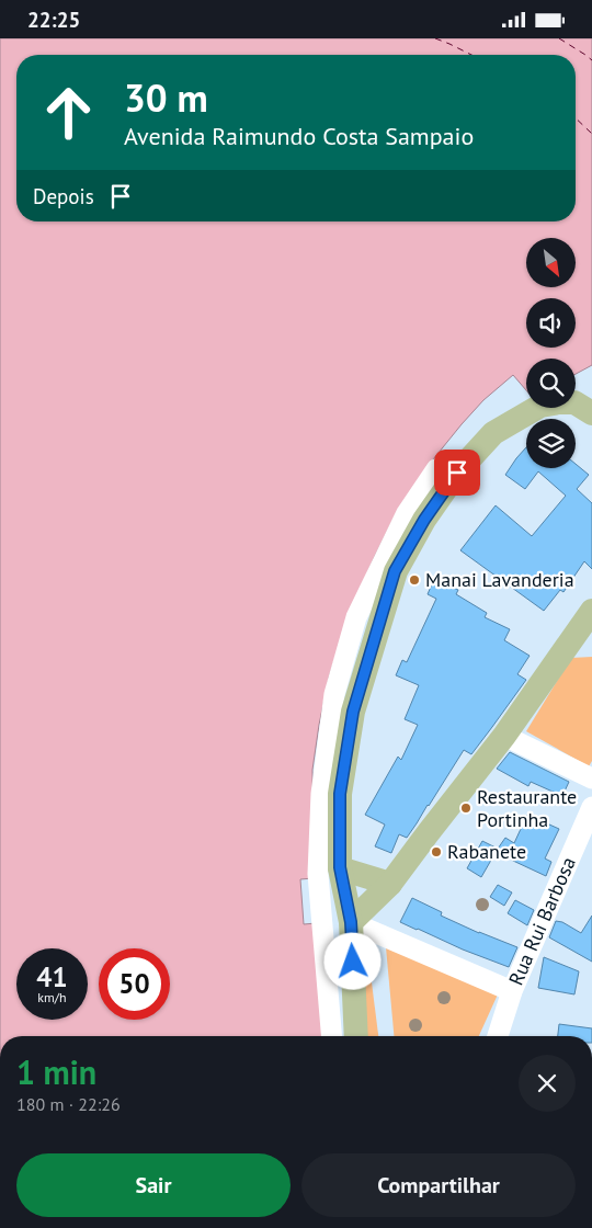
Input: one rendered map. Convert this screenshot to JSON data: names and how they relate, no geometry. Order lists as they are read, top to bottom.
{
  "streets": {
    "street": ["Rua Rui Barbosa"]
  },
  "places": ["Manai Lavanderia", "Restaurante Portinha", "Rabanete"],
  "north": "bottom right",
  "page": {
    "status": "22:25",
    "turn": ["30 m", "Avenida Raimundo Costa Sampaio"],
    "then": "Depois",
    "speed": "41 km/h",
    "limit": "50",
    "heading": ["1 min", "180 m · 22:26"],
    "buttons": ["Sair", "Compartilhar"]
  }
}
